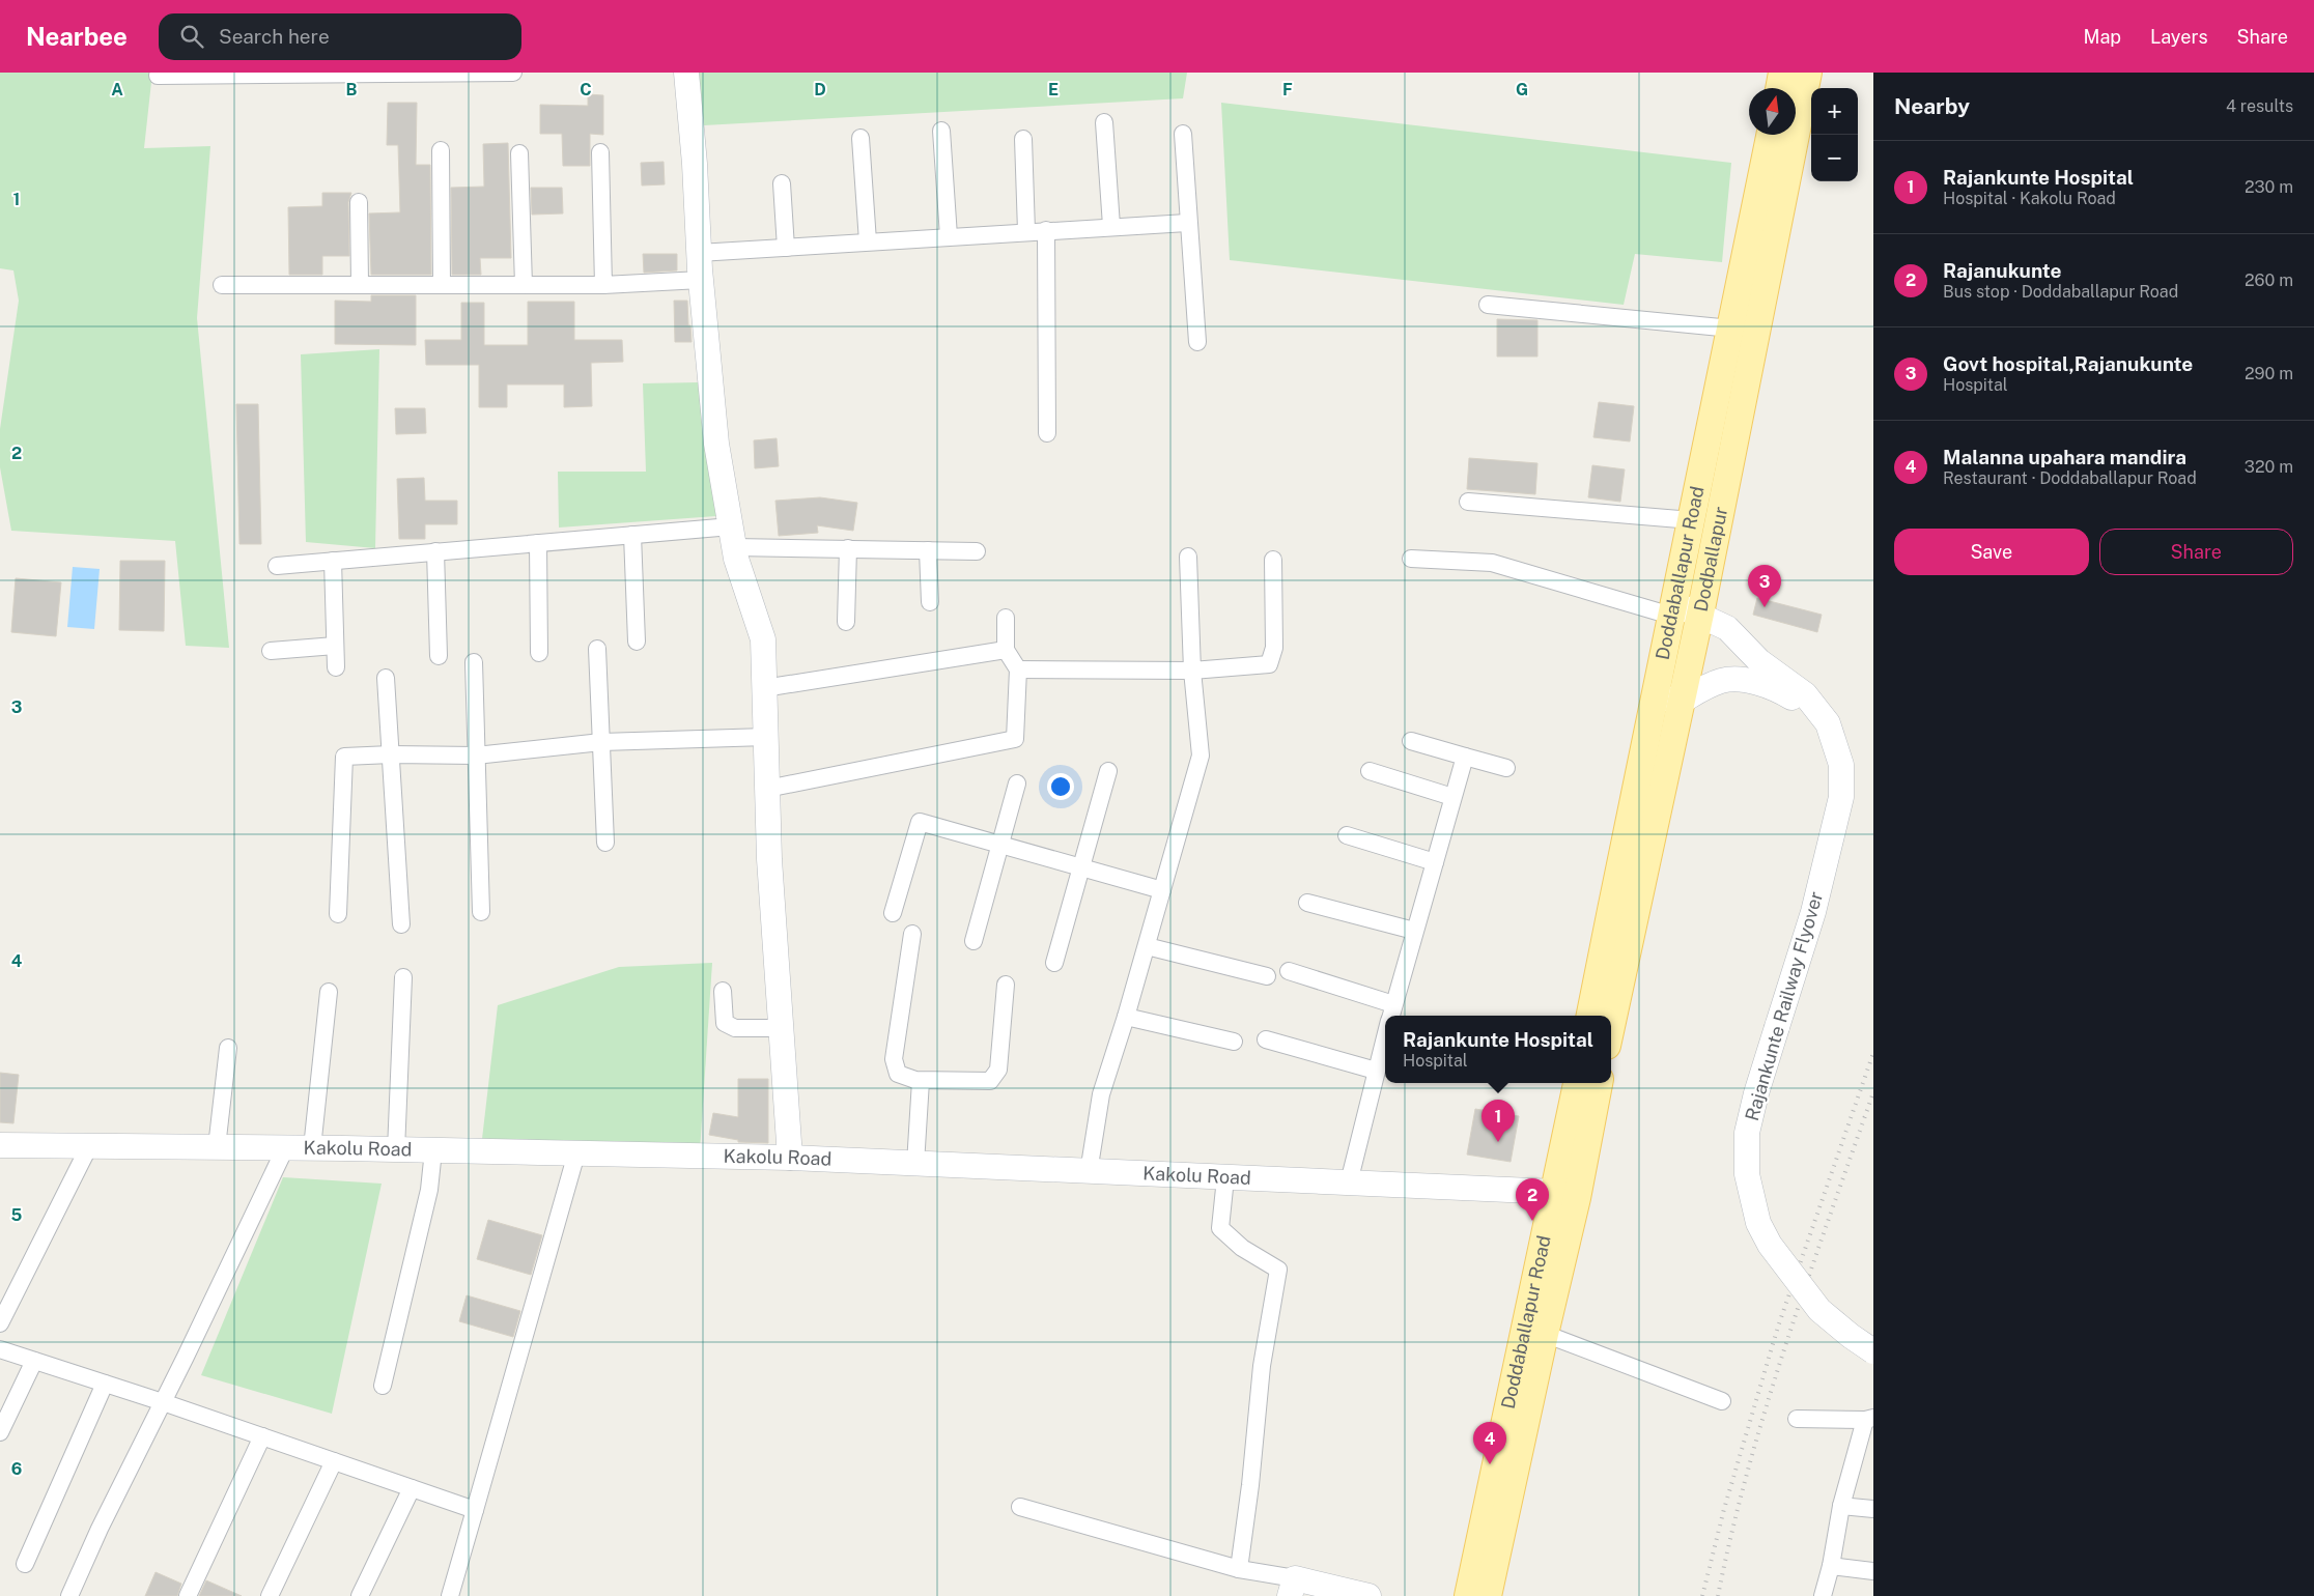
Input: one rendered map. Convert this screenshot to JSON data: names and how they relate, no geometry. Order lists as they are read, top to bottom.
{
  "streets": {
    "main road": [
      "Dodballapur",
      "Doddaballapur Road",
      "Rajankunte Railway Flyover",
      "Kakolu Road"
    ]
  },
  "crossings": [
    ["Dodballapur", "Rajankunte Railway Flyover"],
    ["Doddaballapur Road", "Rajankunte Railway Flyover"],
    ["Doddaballapur Road", "Kakolu Road"]
  ],
  "north": "top",
  "page": {
    "header": "Nearbee",
    "search": "Search here",
    "nav": ["Map", "Layers", "Share"],
    "heading": ["Nearby", "4 results"],
    "map_buttons": ["+", "−"],
    "list": [
      {
        "mark": "1",
        "name": "Rajankunte Hospital",
        "note": "Hospital · Kakolu Road",
        "value": "230 m"
      },
      {
        "mark": "2",
        "name": "Rajanukunte",
        "note": "Bus stop · Doddaballapur Road",
        "value": "260 m"
      },
      {
        "mark": "3",
        "name": "Govt hospital,Rajanukunte",
        "note": "Hospital",
        "value": "290 m"
      },
      {
        "mark": "4",
        "name": "Malanna upahara mandira",
        "note": "Restaurant · Doddaballapur Road",
        "value": "320 m"
      }
    ],
    "buttons": ["Save", "Share"],
    "pins": [
      "3",
      "1",
      "2",
      "4"
    ],
    "popup": ["Rajankunte Hospital", "Hospital"]
  },
  "grid": {
    "columns": [
      "A",
      "B",
      "C",
      "D",
      "E",
      "F",
      "G"
    ],
    "rows": [
      "1",
      "2",
      "3",
      "4",
      "5",
      "6"
    ]
  }
}
